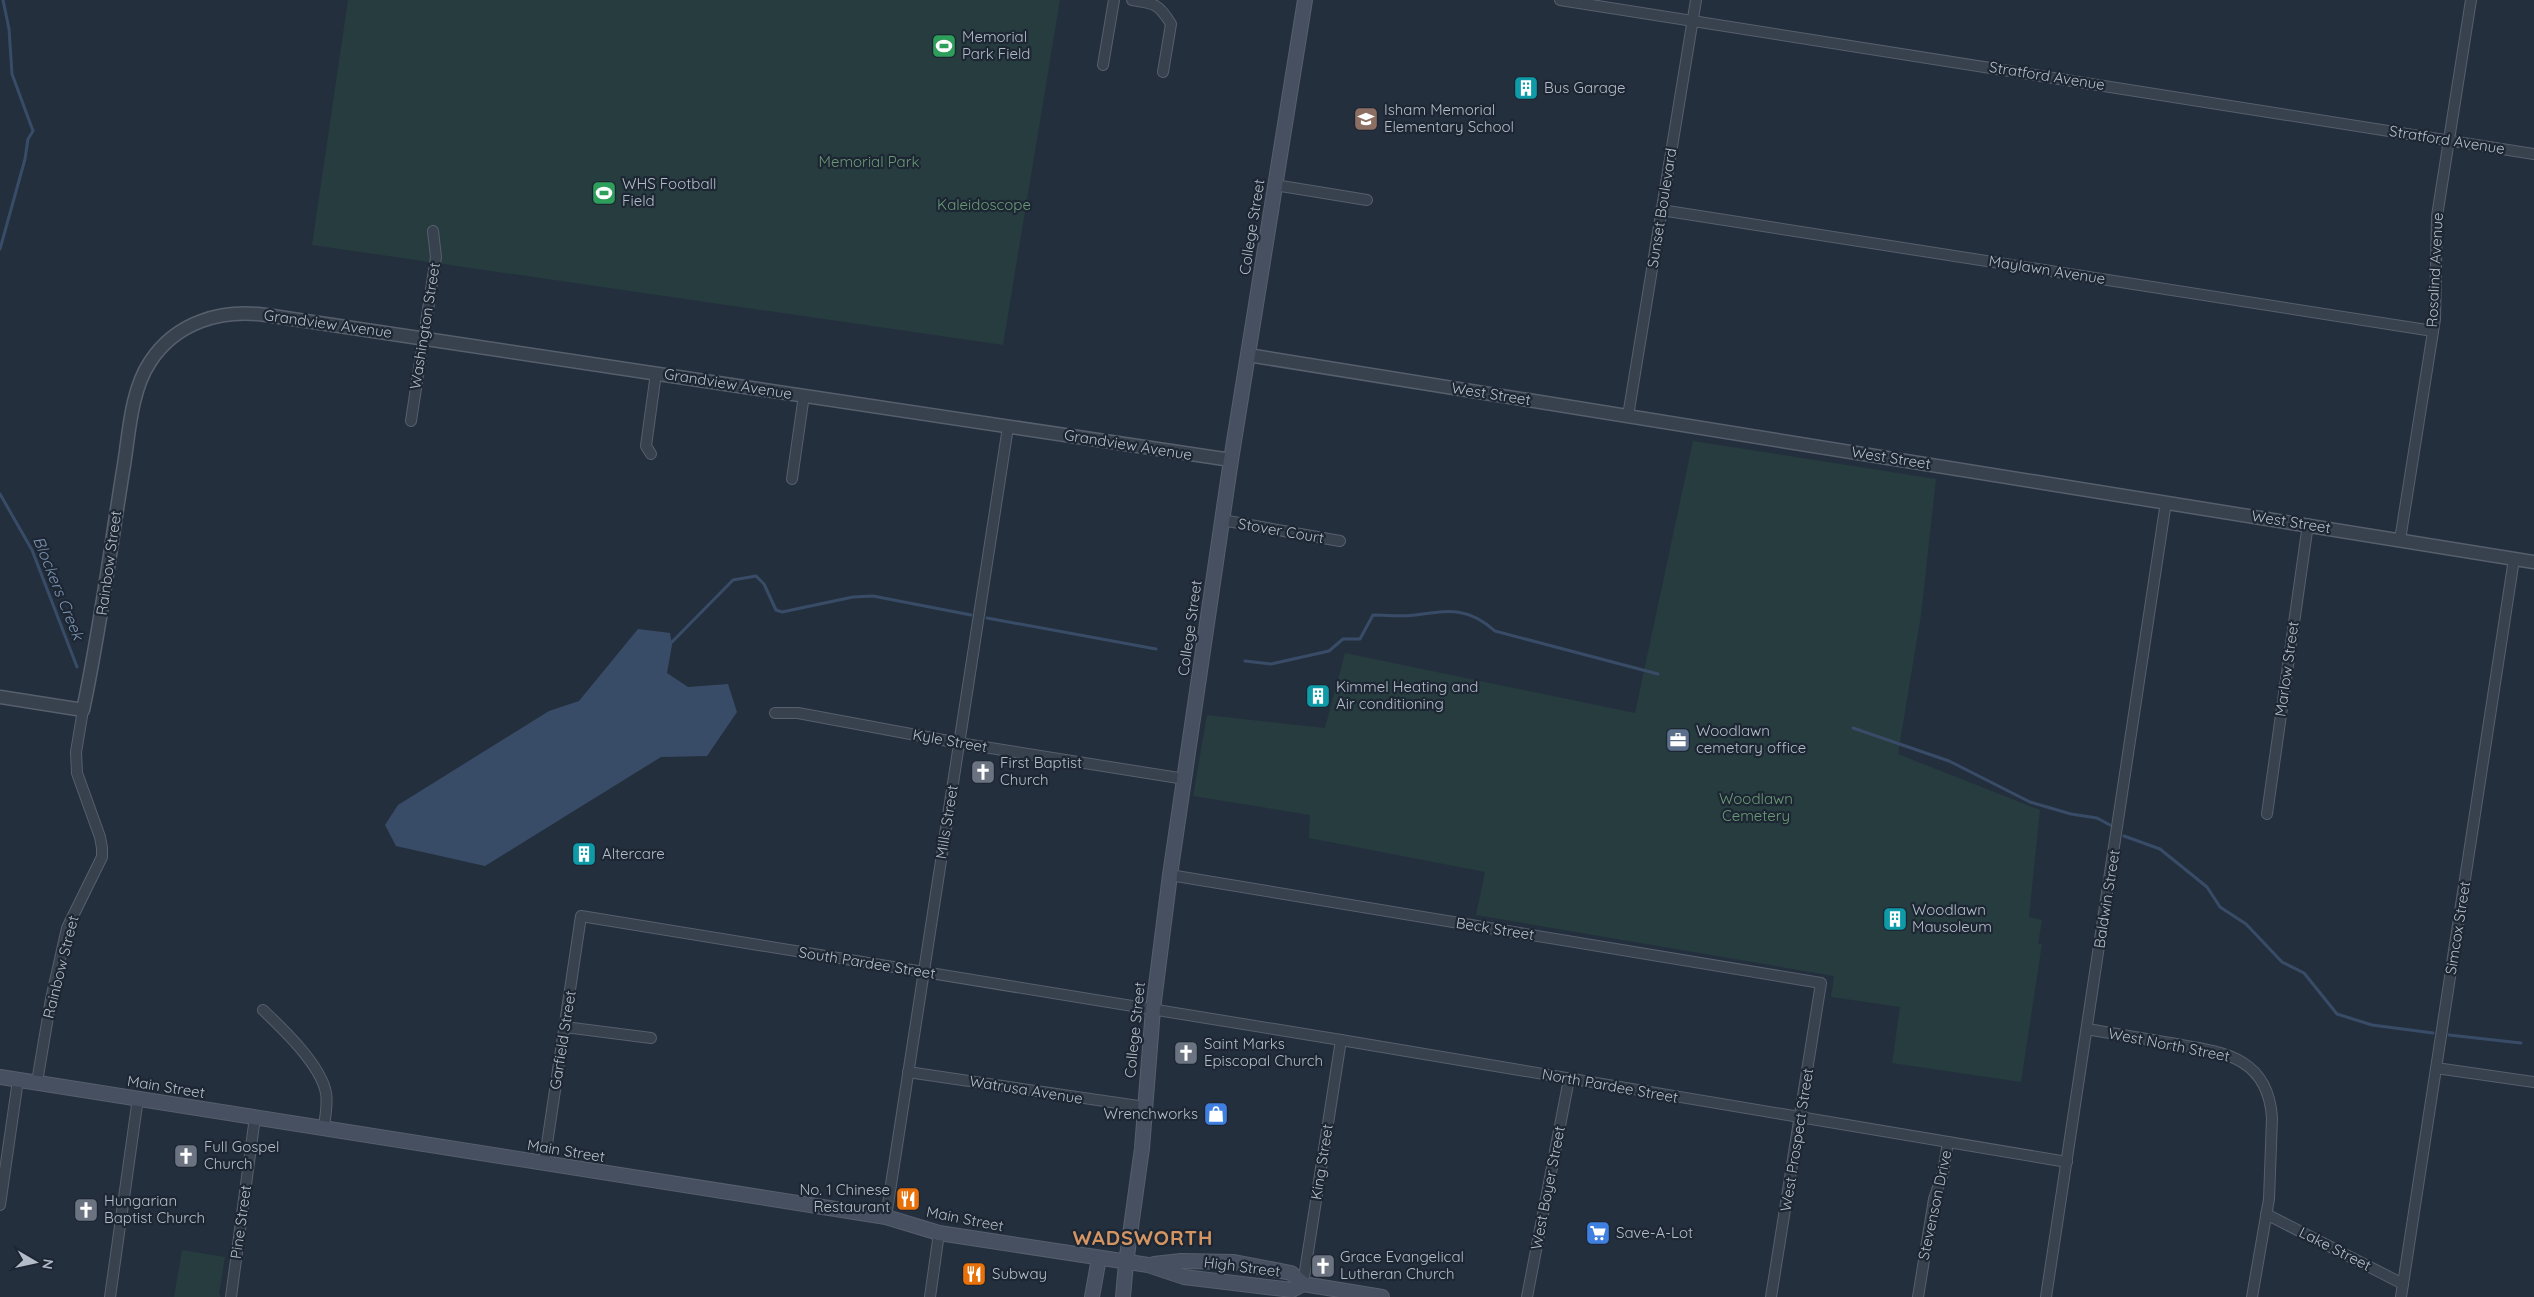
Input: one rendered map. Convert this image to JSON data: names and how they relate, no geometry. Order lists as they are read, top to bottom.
{
  "streets": {
    "main road": ["College Street", "Main Street", "High Street"],
    "street": [
      "Stratford Avenue",
      "Sunset Boulevard",
      "Maylawn Avenue",
      "Rosalind Avenue",
      "Grandview Avenue",
      "Washington Street",
      "West Street",
      "Stover Court",
      "Rainbow Street",
      "Marlow Street",
      "Kyle Street",
      "Mills Street",
      "Baldwin Street",
      "Simcox Street",
      "Beck Street",
      "South Pardee Street",
      "Garfield Street",
      "West North Street",
      "North Pardee Street",
      "Watrusa Avenue",
      "West Prospect Street",
      "King Street",
      "West Boyer Street",
      "Stevenson Drive",
      "Pine Street",
      "Lake Street"
    ]
  },
  "crossings": [
    ["Stratford Avenue", "Sunset Boulevard"],
    ["Stratford Avenue", "Rosalind Avenue"],
    ["Sunset Boulevard", "Maylawn Avenue"],
    ["Sunset Boulevard", "West Street"],
    ["College Street", "Grandview Avenue"],
    ["College Street", "West Street"],
    ["College Street", "Stover Court"],
    ["College Street", "Kyle Street"],
    ["College Street", "Beck Street"],
    ["College Street", "South Pardee Street"],
    ["College Street", "North Pardee Street"],
    ["College Street", "Main Street"],
    ["College Street", "Watrusa Avenue"],
    ["College Street", "High Street"],
    ["Maylawn Avenue", "Rosalind Avenue"],
    ["Rosalind Avenue", "West Street"],
    ["Grandview Avenue", "Washington Street"],
    ["Grandview Avenue", "Rainbow Street"],
    ["Grandview Avenue", "Mills Street"],
    ["West Street", "Marlow Street"],
    ["West Street", "Baldwin Street"],
    ["West Street", "Simcox Street"],
    ["Rainbow Street", "Main Street"],
    ["Kyle Street", "Mills Street"],
    ["Mills Street", "South Pardee Street"],
    ["Mills Street", "Main Street"],
    ["Mills Street", "Watrusa Avenue"],
    ["Baldwin Street", "West North Street"],
    ["Baldwin Street", "North Pardee Street"],
    ["Simcox Street", "Lake Street"],
    ["Beck Street", "West Prospect Street"],
    ["South Pardee Street", "Garfield Street"],
    ["South Pardee Street", "North Pardee Street"],
    ["Garfield Street", "Main Street"],
    ["West North Street", "Lake Street"],
    ["North Pardee Street", "West Prospect Street"],
    ["North Pardee Street", "King Street"],
    ["North Pardee Street", "West Boyer Street"],
    ["North Pardee Street", "Stevenson Drive"],
    ["Main Street", "Pine Street"],
    ["Main Street", "High Street"],
    ["King Street", "High Street"]
  ],
  "districts": ["WADSWORTH"],
  "water": ["Blockers Creek"],
  "parks": ["Memorial Park", "Kaleidoscope", "Woodlawn Cemetery"],
  "places": {
    "sports": ["Memorial Park Field", "WHS Football Field"],
    "building": [
      "Bus Garage",
      "Kimmel Heating and Air conditioning",
      "Altercare",
      "Woodlawn Mausoleum"
    ],
    "school or university": ["Isham Memorial Elementary School"],
    "office": ["Woodlawn cemetary office"],
    "church": [
      "First Baptist Church",
      "Saint Marks Episcopal Church",
      "Full Gospel Church",
      "Hungarian Baptist Church",
      "Grace Evangelical Lutheran Church"
    ],
    "shop": ["Wrenchworks"],
    "restaurant": ["No. 1 Chinese Restaurant", "Subway"],
    "supermarket": ["Save-A-Lot"]
  },
  "north": "right"
}
